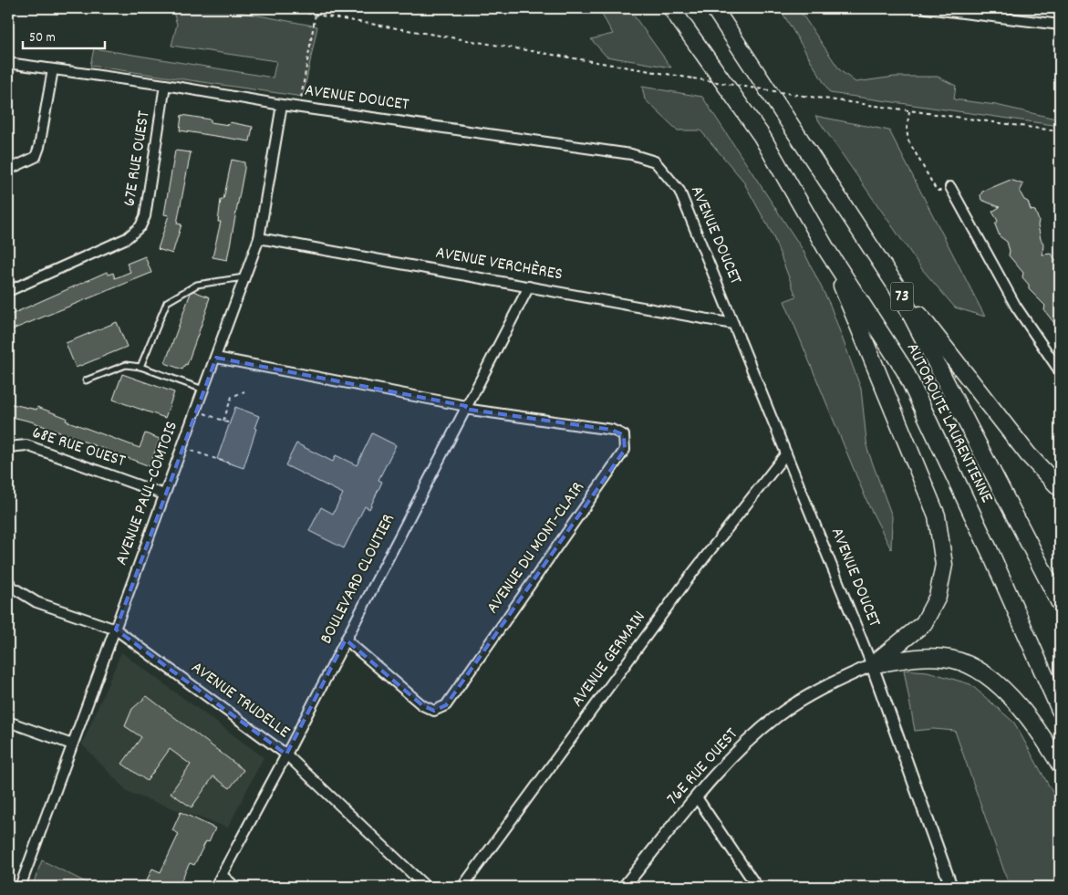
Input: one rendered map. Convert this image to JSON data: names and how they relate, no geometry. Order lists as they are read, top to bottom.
{
  "streets": {
    "highway": ["73", "AUTOROUTE LAURENTIENNE"],
    "street": [
      "AVENUE DOUCET",
      "67E RUE OUEST",
      "AVENUE VERCHÈRES",
      "68E RUE OUEST",
      "AVENUE PAUL-COMTOIS",
      "AVENUE DU MONT-CLAIR",
      "BOULEVARD CLOUTIER",
      "AVENUE GERMAIN",
      "AVENUE TRUDELLE",
      "76E RUE OUEST"
    ]
  },
  "crossings": [
    ["AVENUE DOUCET", "67E RUE OUEST"],
    ["AVENUE DOUCET", "AVENUE VERCHÈRES"],
    ["AVENUE DOUCET", "AVENUE PAUL-COMTOIS"],
    ["AVENUE DOUCET", "AVENUE GERMAIN"],
    ["AVENUE DOUCET", "76E RUE OUEST"],
    ["AVENUE VERCHÈRES", "AVENUE PAUL-COMTOIS"],
    ["AVENUE VERCHÈRES", "BOULEVARD CLOUTIER"],
    ["68E RUE OUEST", "AVENUE PAUL-COMTOIS"],
    ["AVENUE PAUL-COMTOIS", "AVENUE DU MONT-CLAIR"],
    ["AVENUE PAUL-COMTOIS", "AVENUE TRUDELLE"],
    ["AVENUE DU MONT-CLAIR", "BOULEVARD CLOUTIER"],
    ["BOULEVARD CLOUTIER", "AVENUE TRUDELLE"]
  ],
  "scale_bar": "50 m"
}
